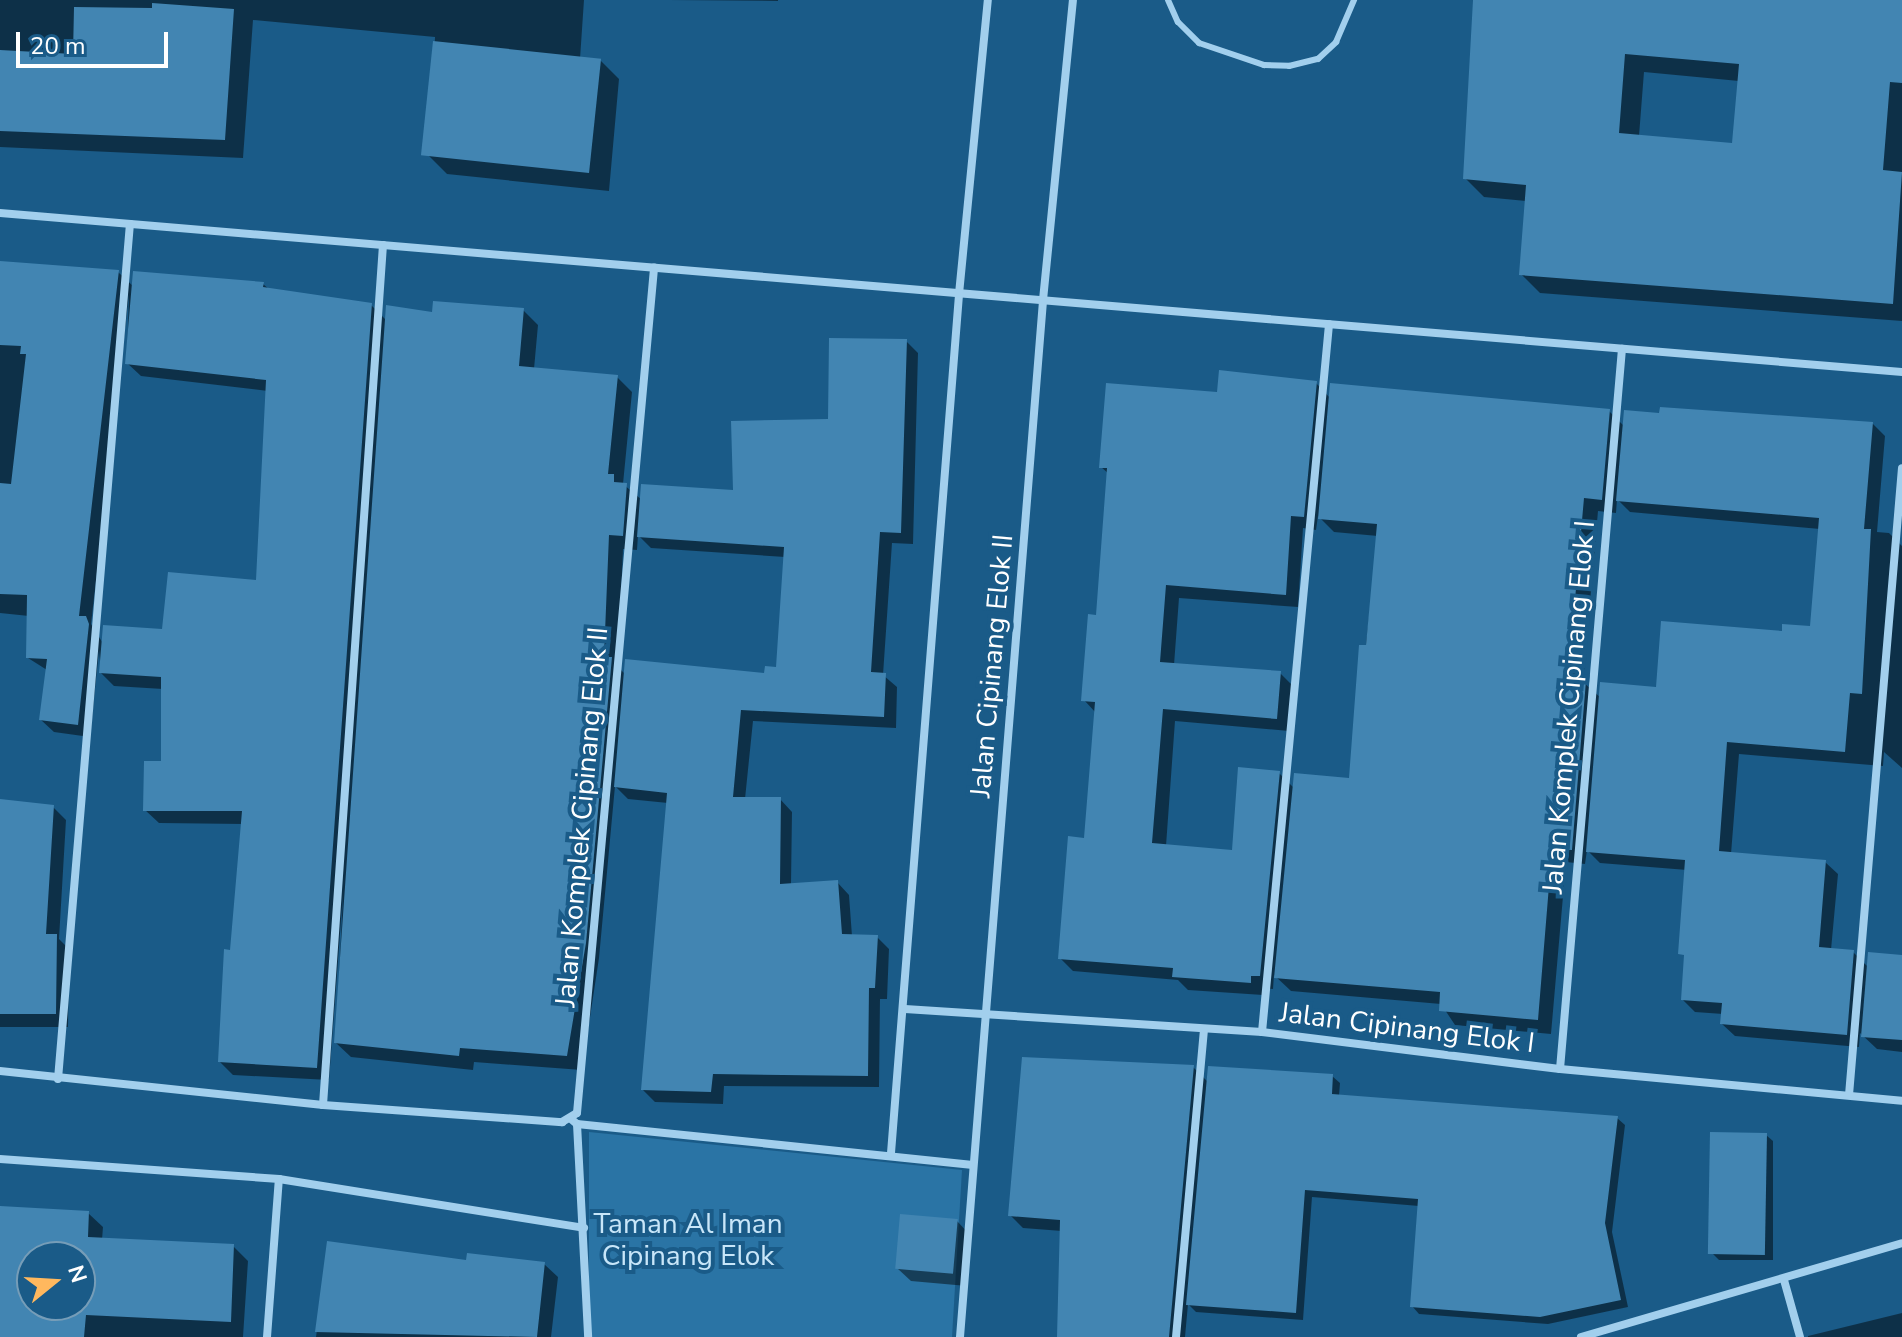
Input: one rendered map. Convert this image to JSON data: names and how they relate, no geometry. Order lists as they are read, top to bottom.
{
  "streets": {
    "street": [
      "Jalan Cipinang Elok II",
      "Jalan Komplek Cipinang Elok I",
      "Jalan Komplek Cipinang Elok II",
      "Jalan Cipinang Elok I"
    ]
  },
  "crossings": [
    ["Jalan Cipinang Elok II", "Jalan Cipinang Elok I"],
    ["Jalan Komplek Cipinang Elok I", "Jalan Cipinang Elok I"]
  ],
  "parks": ["Taman Al Iman Cipinang Elok"],
  "scale_bar": "20 m",
  "north": "right"
}
